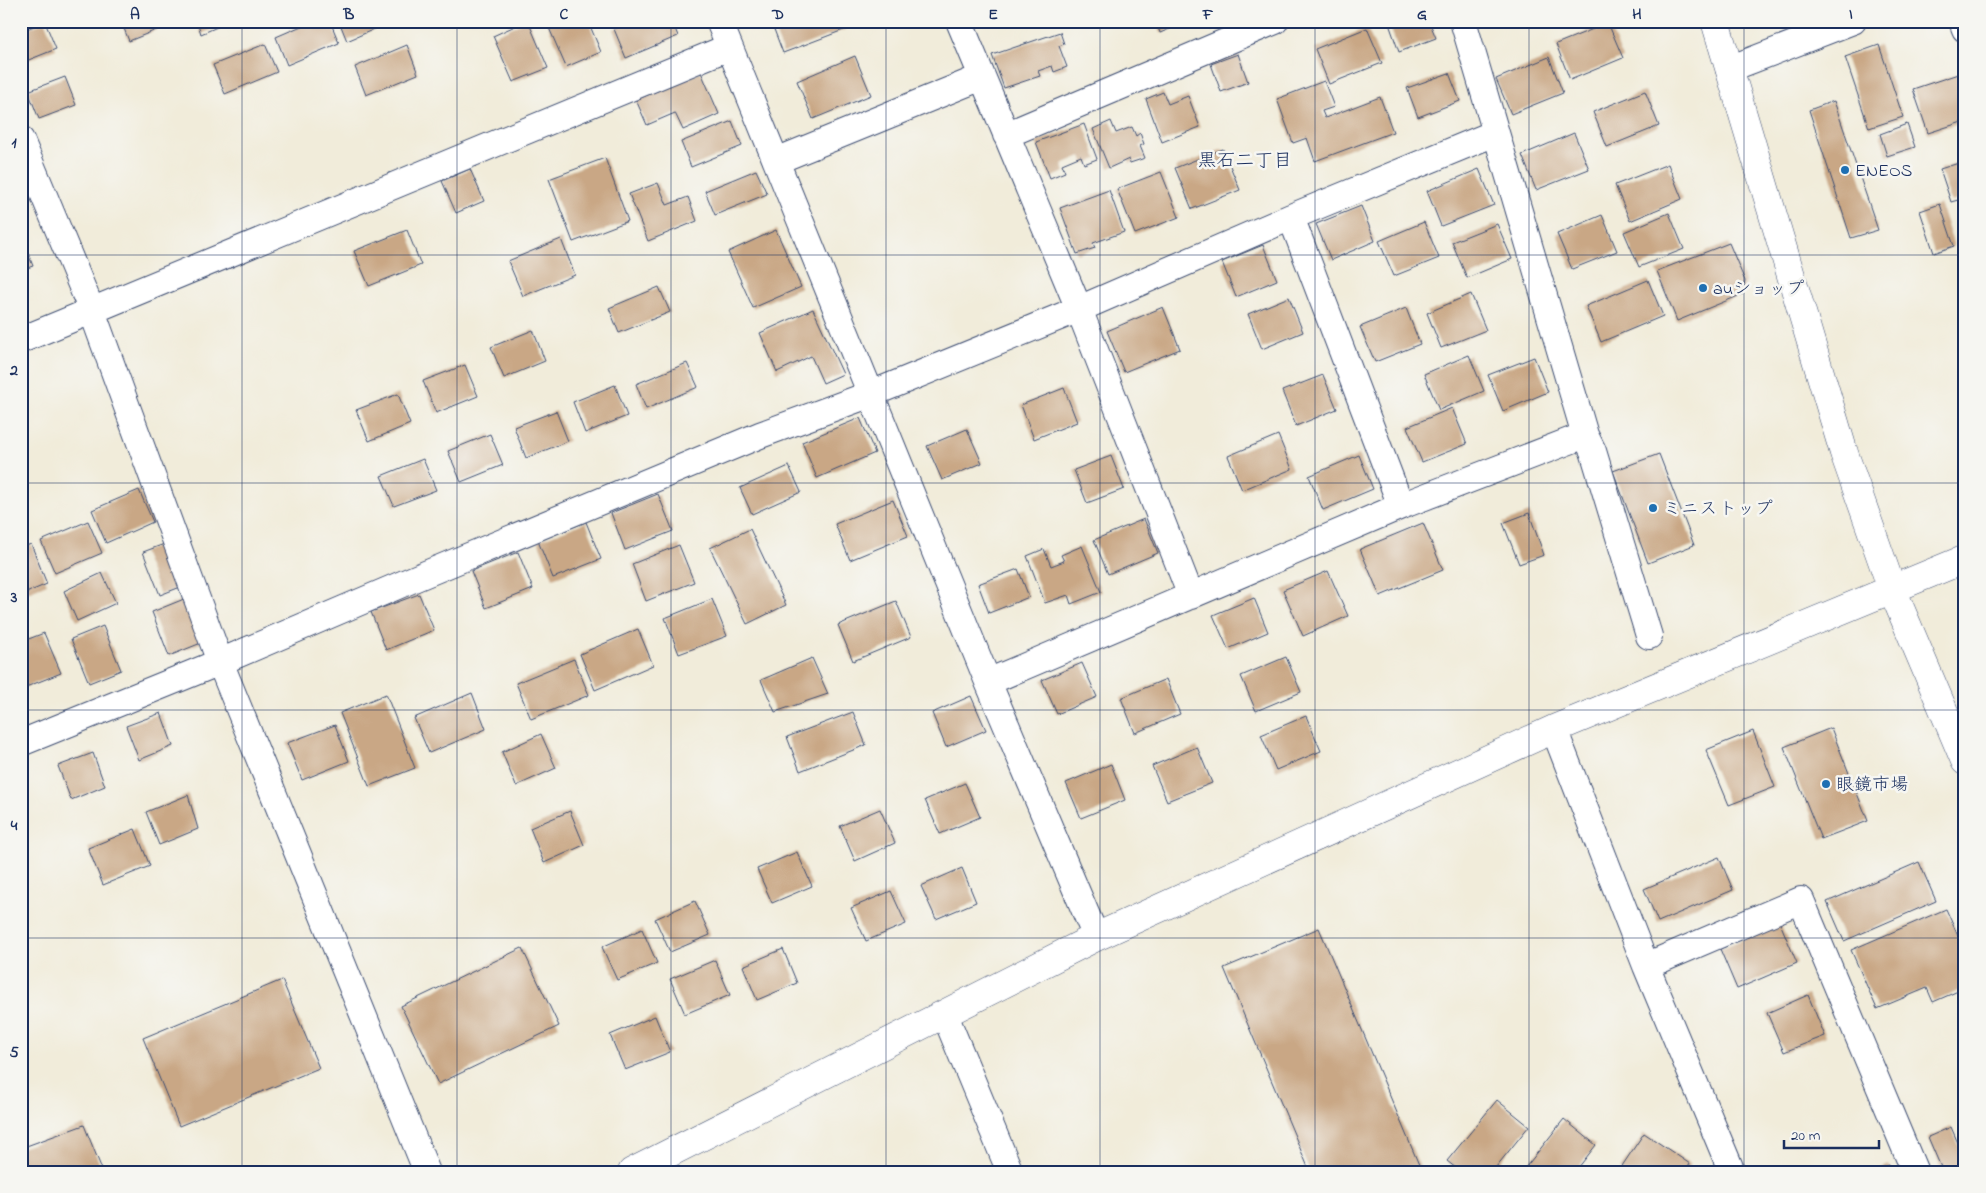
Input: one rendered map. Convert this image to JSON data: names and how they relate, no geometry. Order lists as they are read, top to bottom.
{
  "districts": ["黒石二丁目"],
  "places": [
    "ENEOS",
    "auショップ",
    "ミニストップ",
    "眼鏡市場"
  ],
  "scale_bar": "20 m",
  "grid": {
    "columns": [
      "A",
      "B",
      "C",
      "D",
      "E",
      "F",
      "G",
      "H",
      "I"
    ],
    "rows": [
      "1",
      "2",
      "3",
      "4",
      "5"
    ]
  }
}
